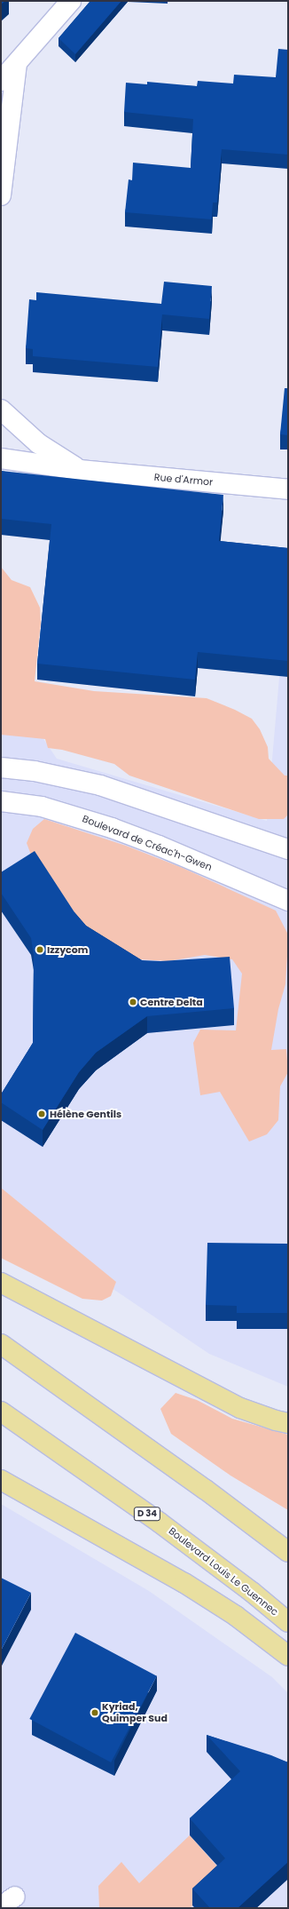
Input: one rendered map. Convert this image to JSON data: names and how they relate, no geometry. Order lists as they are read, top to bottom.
{
  "streets": {
    "main road": ["D 34", "Boulevard Louis Le Guennec"],
    "street": ["Rue d'Armor", "Boulevard de Créac'h-Gwen"]
  },
  "places": [
    "Izzycom",
    "Centre Delta",
    "Hélène Gentils",
    "Kyriad, Quimper Sud"
  ]
}
